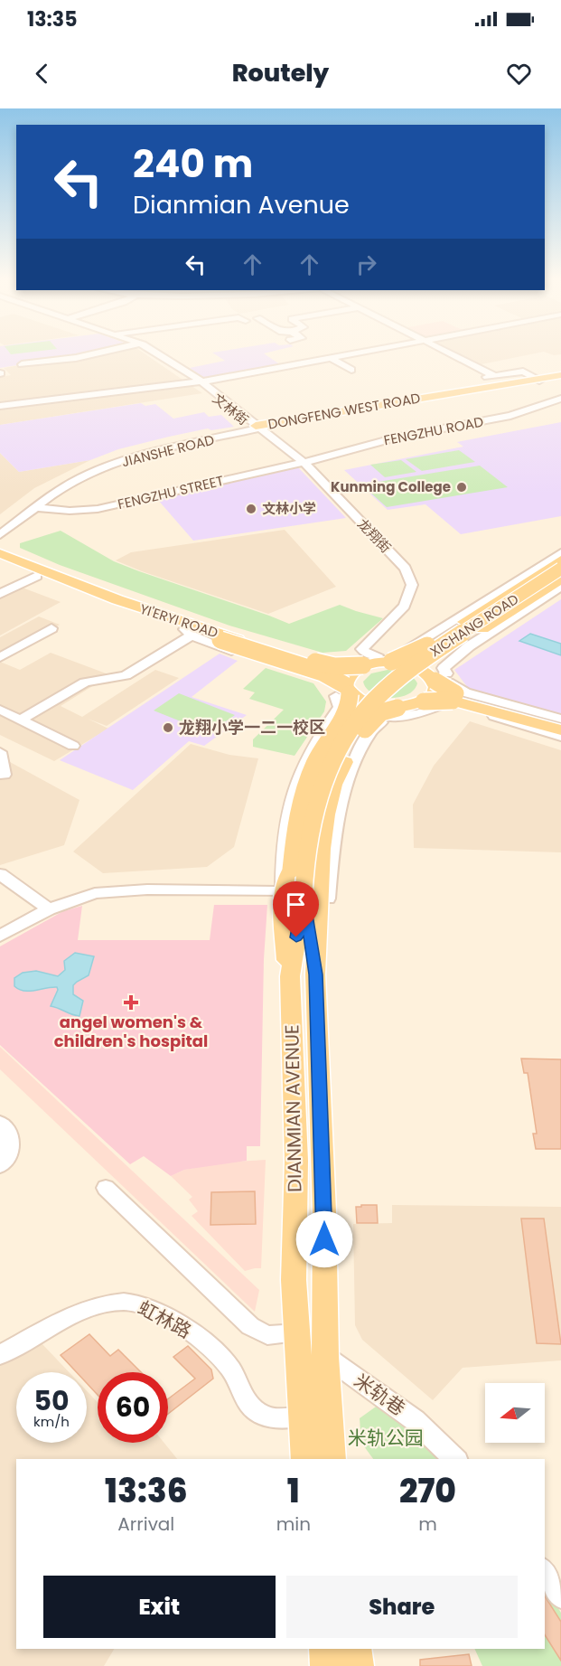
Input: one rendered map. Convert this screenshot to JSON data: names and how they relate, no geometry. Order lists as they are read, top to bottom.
{
  "streets": {
    "main road": [
      "DONGFENG WEST ROAD",
      "YI'ERYI ROAD",
      "XICHANG ROAD",
      "DIANMIAN AVENUE"
    ],
    "street": [
      "文林街",
      "FENGZHU ROAD",
      "JIANSHE ROAD",
      "FENGZHU STREET",
      "龙翔街",
      "虹林路",
      "米轨巷"
    ]
  },
  "crossings": [
    ["文林街", "DONGFENG WEST ROAD"],
    ["文林街", "JIANSHE ROAD"],
    ["文林街", "龙翔街"],
    ["DONGFENG WEST ROAD", "JIANSHE ROAD"],
    ["DONGFENG WEST ROAD", "龙翔街"],
    ["FENGZHU ROAD", "FENGZHU STREET"],
    ["FENGZHU ROAD", "龙翔街"],
    ["JIANSHE ROAD", "FENGZHU STREET"],
    ["JIANSHE ROAD", "龙翔街"],
    ["FENGZHU STREET", "龙翔街"],
    ["龙翔街", "YI'ERYI ROAD"],
    ["龙翔街", "XICHANG ROAD"],
    ["YI'ERYI ROAD", "XICHANG ROAD"],
    ["YI'ERYI ROAD", "DIANMIAN AVENUE"],
    ["XICHANG ROAD", "DIANMIAN AVENUE"],
    ["DIANMIAN AVENUE", "虹林路"],
    ["DIANMIAN AVENUE", "米轨巷"]
  ],
  "parks": ["米轨公园"],
  "places": {
    "other": ["Kunming College", "文林小学", "龙翔小学一二一校区"],
    "health": ["angel women's & children's hospital"]
  },
  "north": "left",
  "page": {
    "status": "13:35",
    "header": "Routely",
    "turn": ["240 m", "Dianmian Avenue"],
    "speed": "50 km/h",
    "limit": "60",
    "eta": [
      "13:36",
      "Arrival",
      "1",
      "min",
      "270",
      "m"
    ],
    "buttons": ["Exit", "Share"]
  }
}
